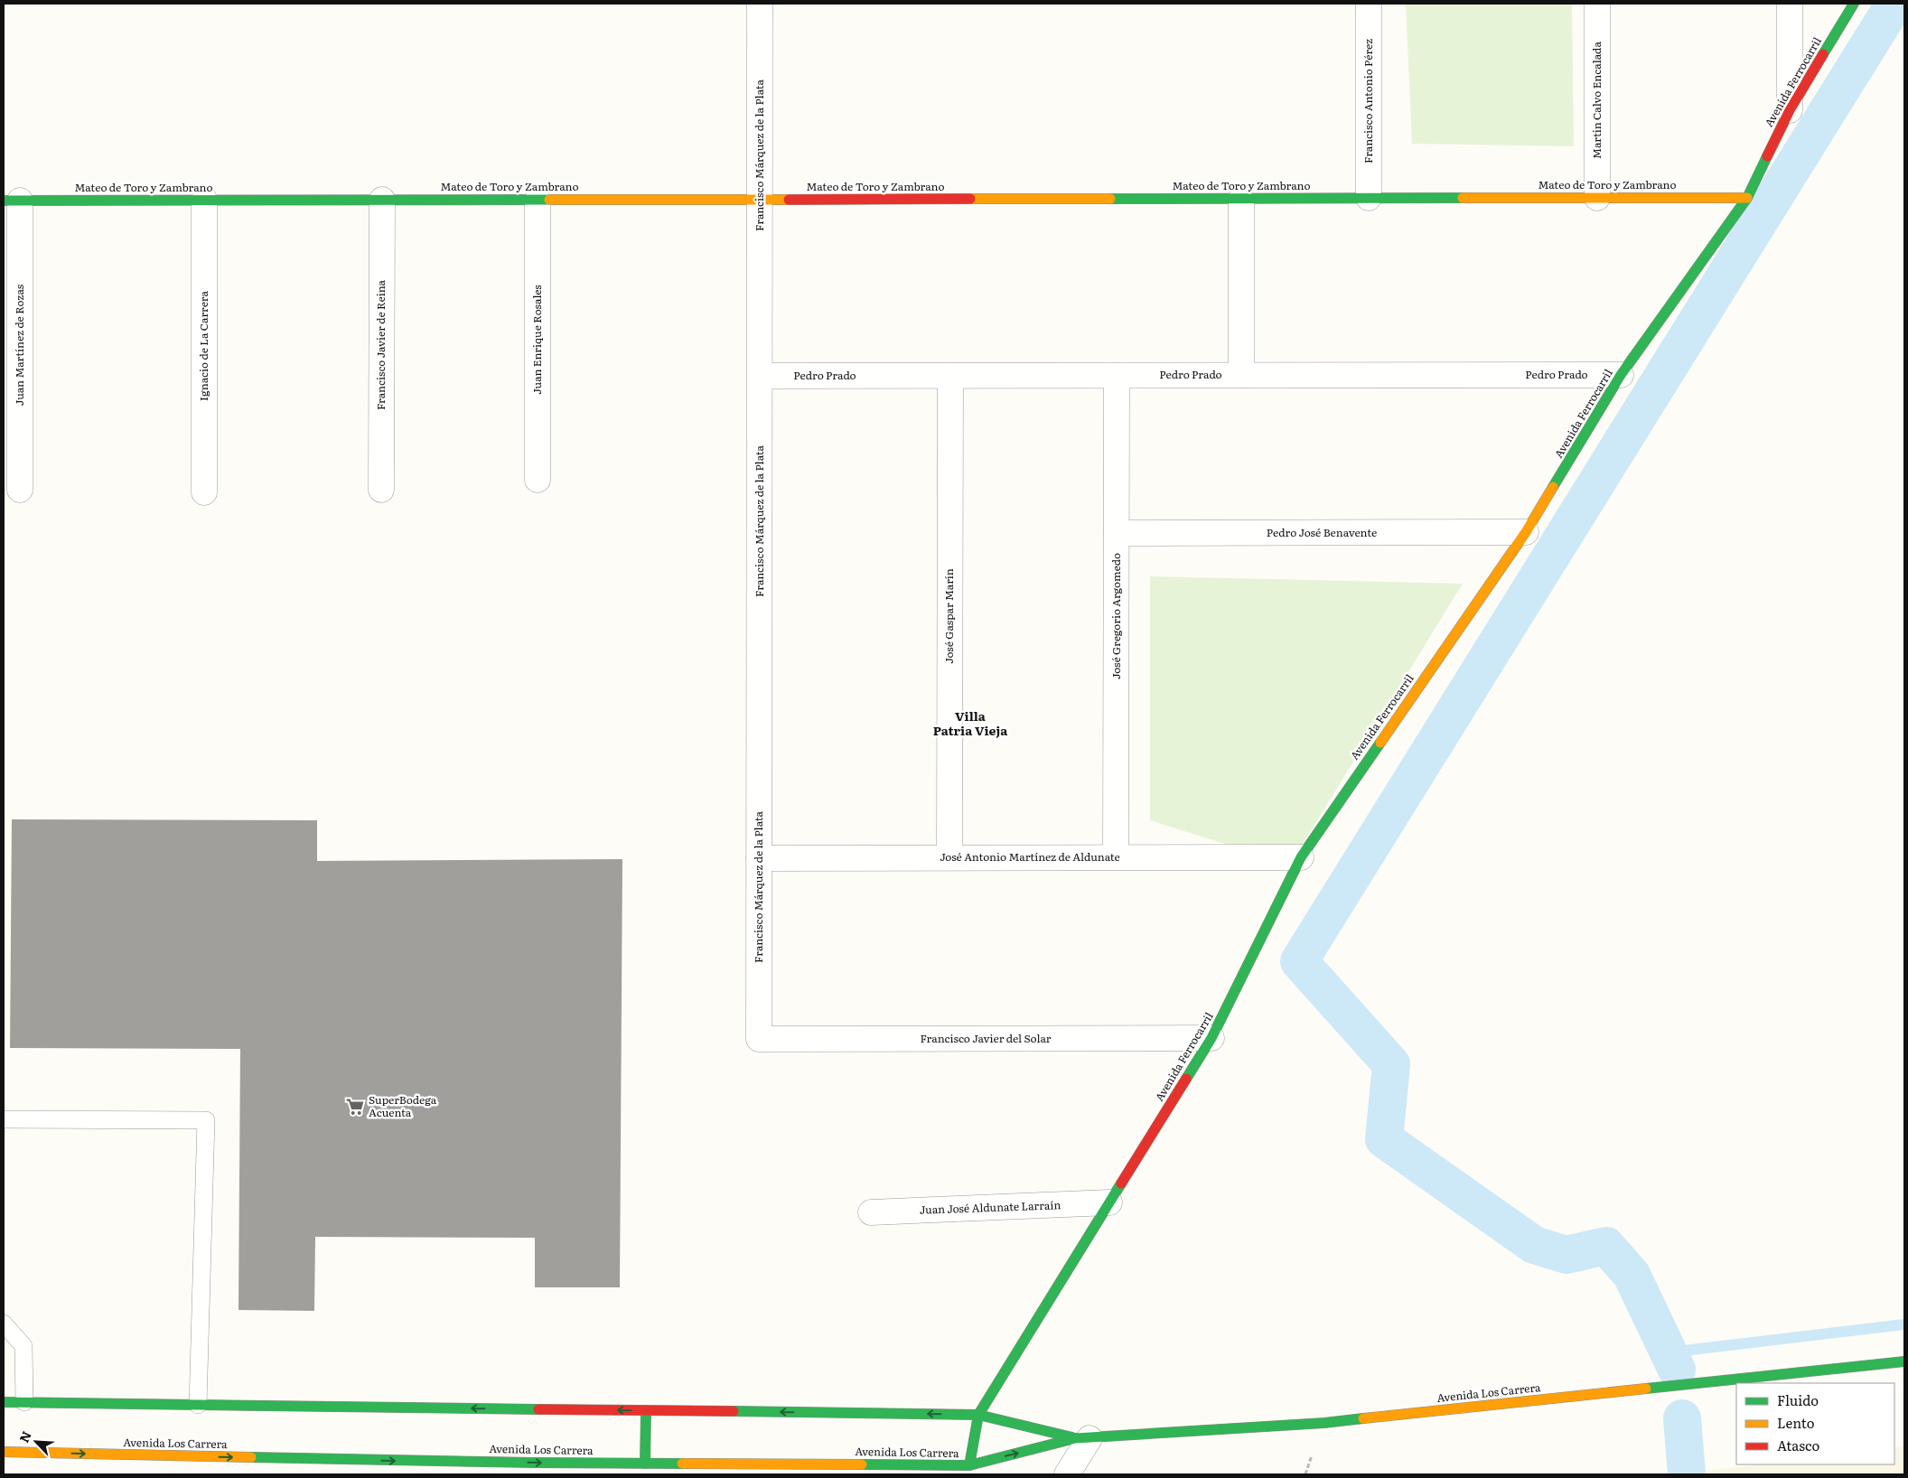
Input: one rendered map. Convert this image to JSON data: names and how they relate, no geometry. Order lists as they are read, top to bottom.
{
  "streets": {
    "street": [
      "Avenida Ferrocarril",
      "Martin Calvo Encalada",
      "Francisco Antonio Pérez",
      "Francisco Márquez de la Plata",
      "Mateo de Toro y Zambrano",
      "Juan Enrique Rosales",
      "Juan Martínez de Rozas",
      "Francisco Javier de Reina",
      "Ignacio de La Carrera",
      "Pedro Prado",
      "Pedro José Benavente",
      "José Gaspar Marín",
      "José Gregorio Argomedo",
      "José Antonio Martínez de Aldunate",
      "Francisco Javier del Solar",
      "Juan José Aldunate Larraín",
      "Avenida Los Carrera"
    ]
  },
  "crossings": [
    ["Avenida Ferrocarril", "Mateo de Toro y Zambrano"],
    ["Avenida Ferrocarril", "Pedro Prado"],
    ["Avenida Ferrocarril", "Pedro José Benavente"],
    ["Avenida Ferrocarril", "José Antonio Martínez de Aldunate"],
    ["Avenida Ferrocarril", "Francisco Javier del Solar"],
    ["Avenida Ferrocarril", "Juan José Aldunate Larraín"],
    ["Avenida Ferrocarril", "Avenida Los Carrera"],
    ["Martin Calvo Encalada", "Mateo de Toro y Zambrano"],
    ["Francisco Antonio Pérez", "Mateo de Toro y Zambrano"],
    ["Francisco Márquez de la Plata", "Mateo de Toro y Zambrano"],
    ["Francisco Márquez de la Plata", "Pedro Prado"],
    ["Francisco Márquez de la Plata", "José Antonio Martínez de Aldunate"],
    ["Francisco Márquez de la Plata", "Francisco Javier del Solar"],
    ["Mateo de Toro y Zambrano", "Juan Enrique Rosales"],
    ["Mateo de Toro y Zambrano", "Juan Martínez de Rozas"],
    ["Mateo de Toro y Zambrano", "Francisco Javier de Reina"],
    ["Mateo de Toro y Zambrano", "Ignacio de La Carrera"],
    ["Pedro Prado", "José Gaspar Marín"],
    ["Pedro Prado", "José Gregorio Argomedo"],
    ["Pedro José Benavente", "José Gregorio Argomedo"],
    ["José Gaspar Marín", "José Antonio Martínez de Aldunate"],
    ["José Gregorio Argomedo", "José Antonio Martínez de Aldunate"]
  ],
  "districts": ["Villa Patria Vieja"],
  "places": {
    "supermarket": ["SuperBodega Acuenta"]
  },
  "legend": ["Fluido", "Lento", "Atasco"],
  "north": "top left"
}
